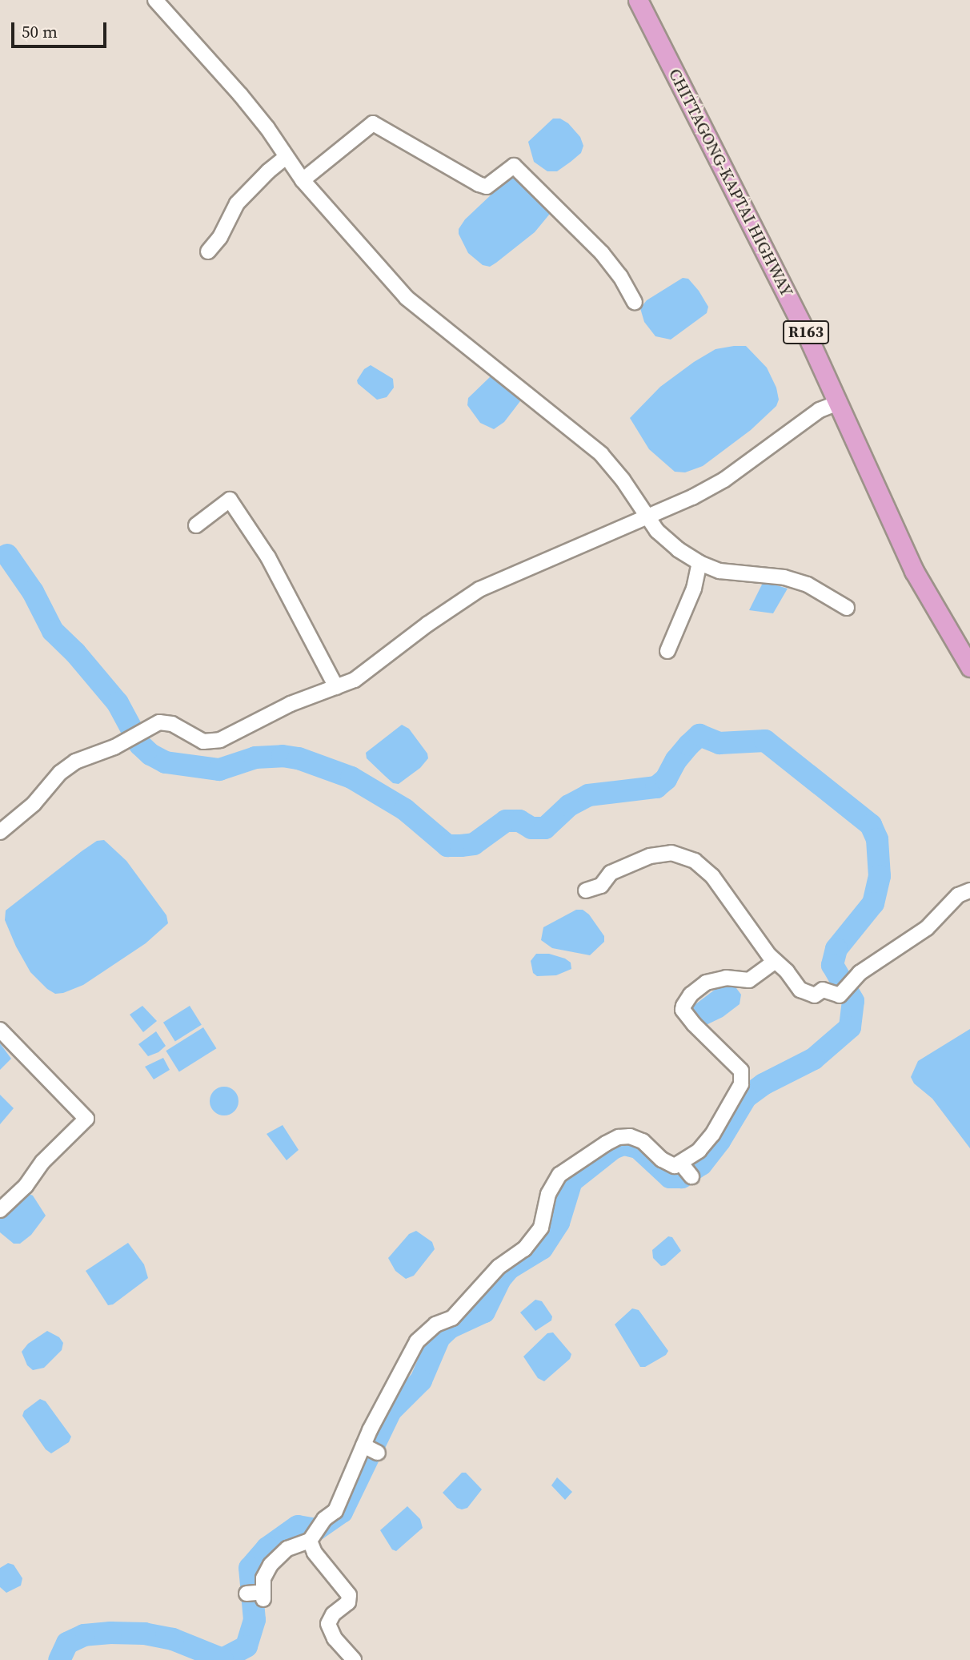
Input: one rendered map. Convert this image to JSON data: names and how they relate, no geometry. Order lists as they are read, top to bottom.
{
  "streets": {
    "main road": ["CHITTAGONG-KAPTAI HIGHWAY", "R163"]
  },
  "scale_bar": "50 m"
}
